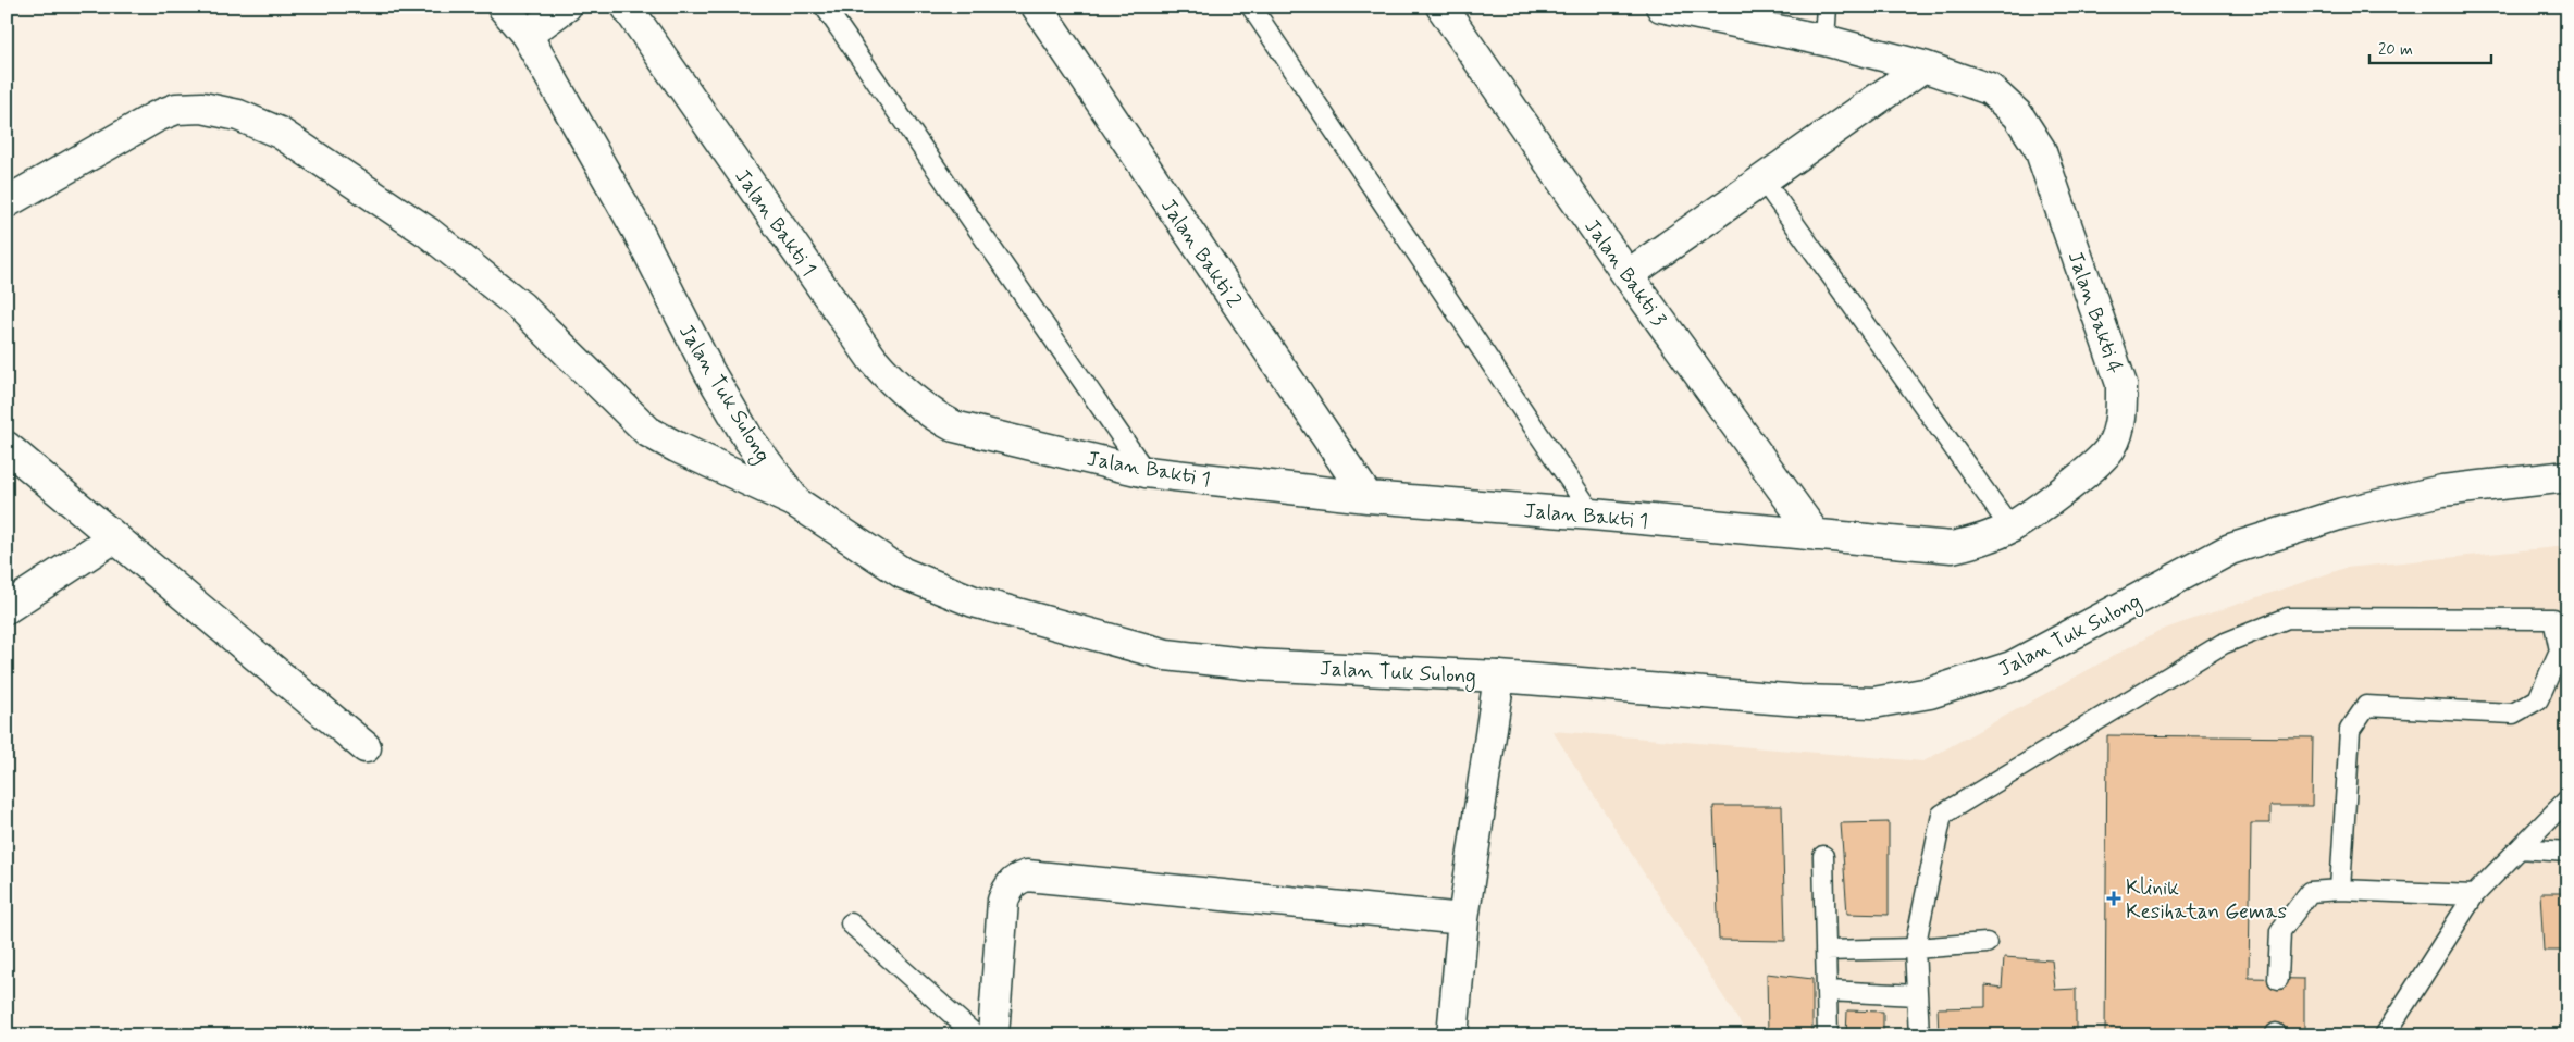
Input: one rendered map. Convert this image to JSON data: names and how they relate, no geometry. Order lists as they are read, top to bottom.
{
  "streets": {
    "street": [
      "Jalan Bakti 1",
      "Jalan Bakti 2",
      "Jalan Bakti 3",
      "Jalan Bakti 4",
      "Jalan Tuk Sulong"
    ]
  },
  "crossings": [
    ["Jalan Bakti 1", "Jalan Bakti 2"],
    ["Jalan Bakti 1", "Jalan Bakti 3"],
    ["Jalan Bakti 1", "Jalan Bakti 4"]
  ],
  "places": {
    "health": ["Klinik Kesihatan Gemas"]
  },
  "scale_bar": "20 m"
}
